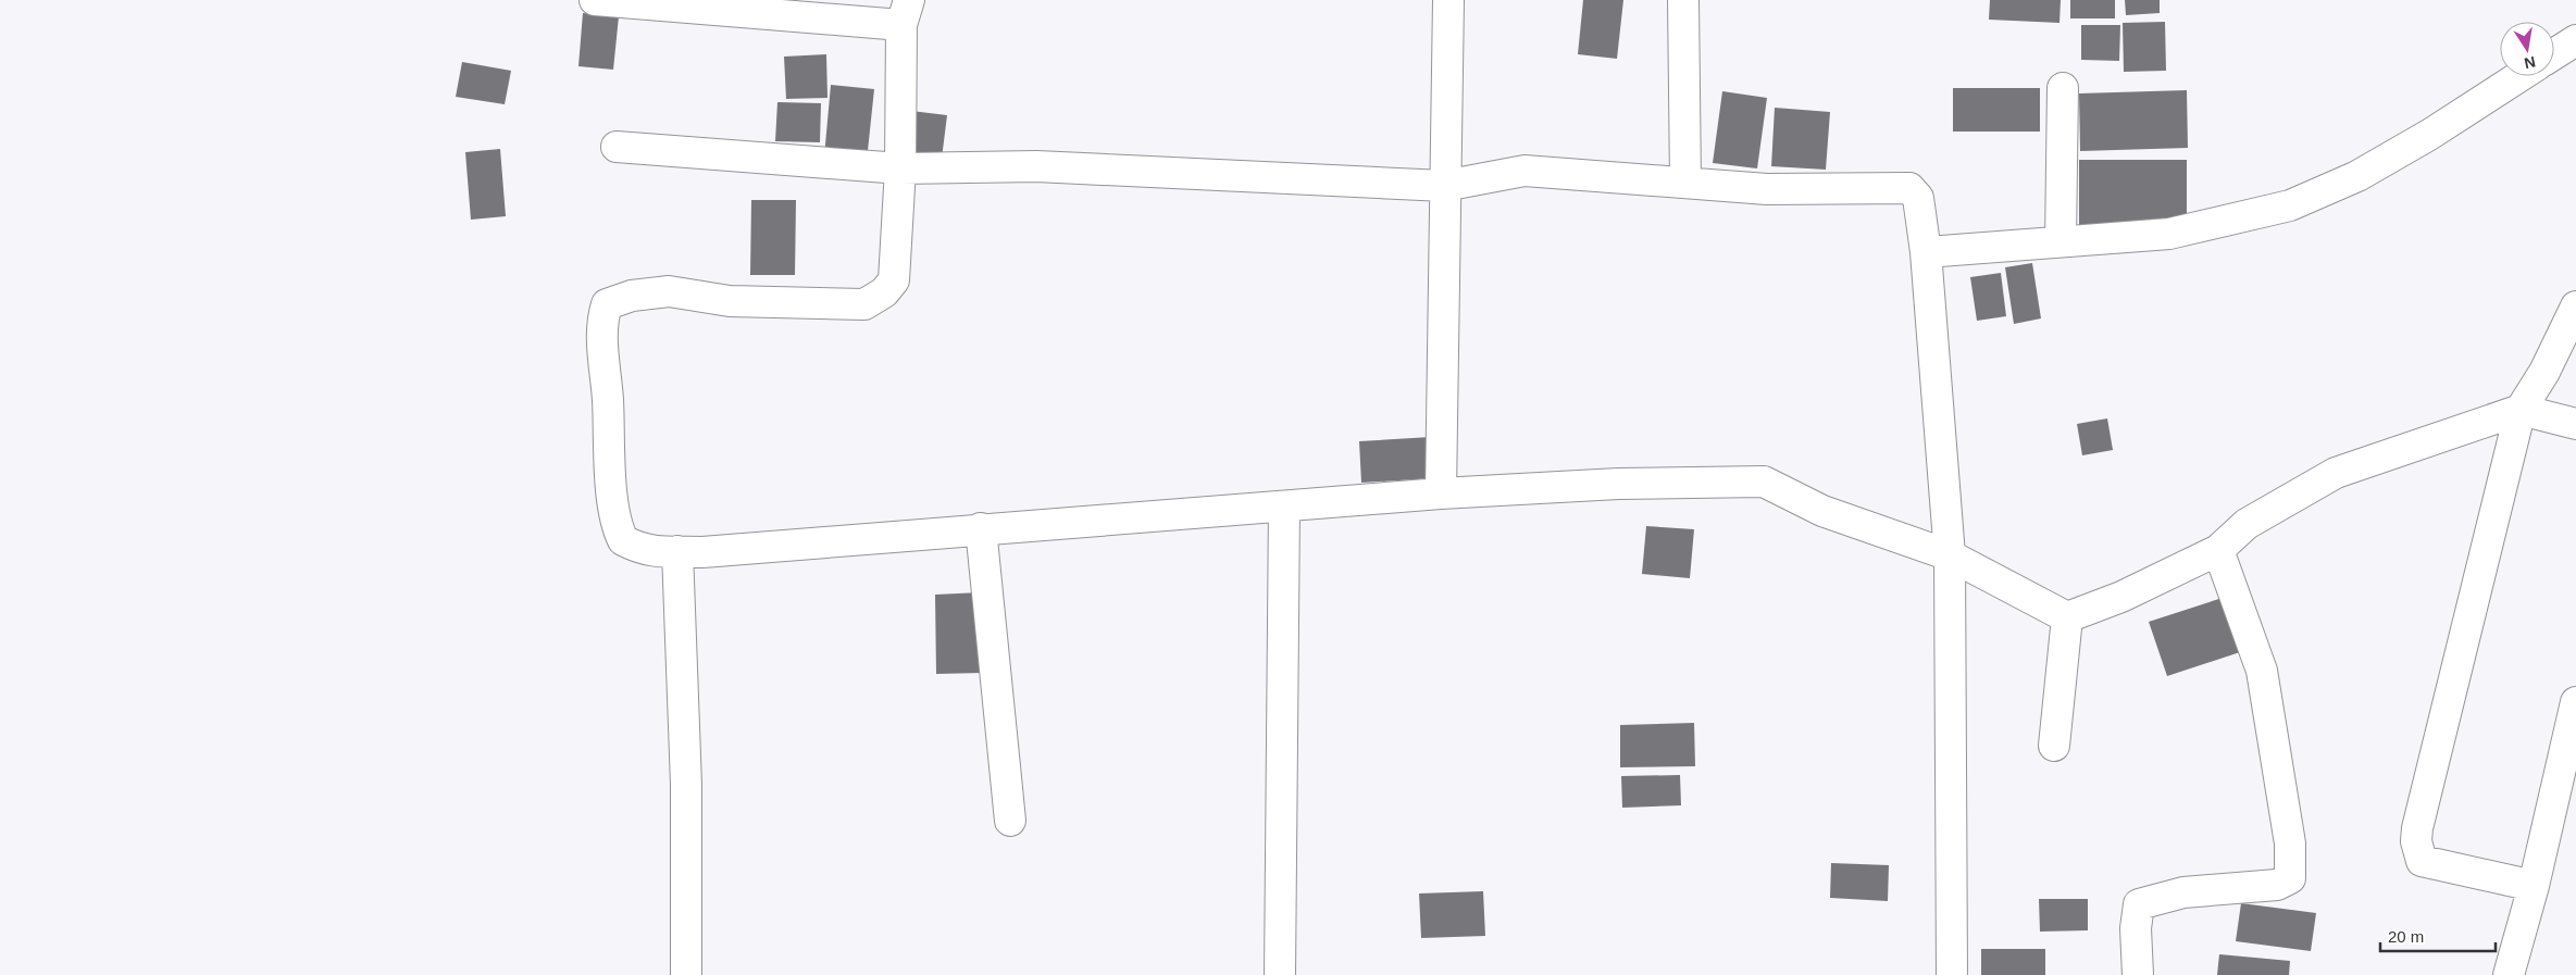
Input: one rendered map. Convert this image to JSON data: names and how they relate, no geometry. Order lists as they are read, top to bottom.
{
  "scale_bar": "20 m",
  "north": "bottom"
}
